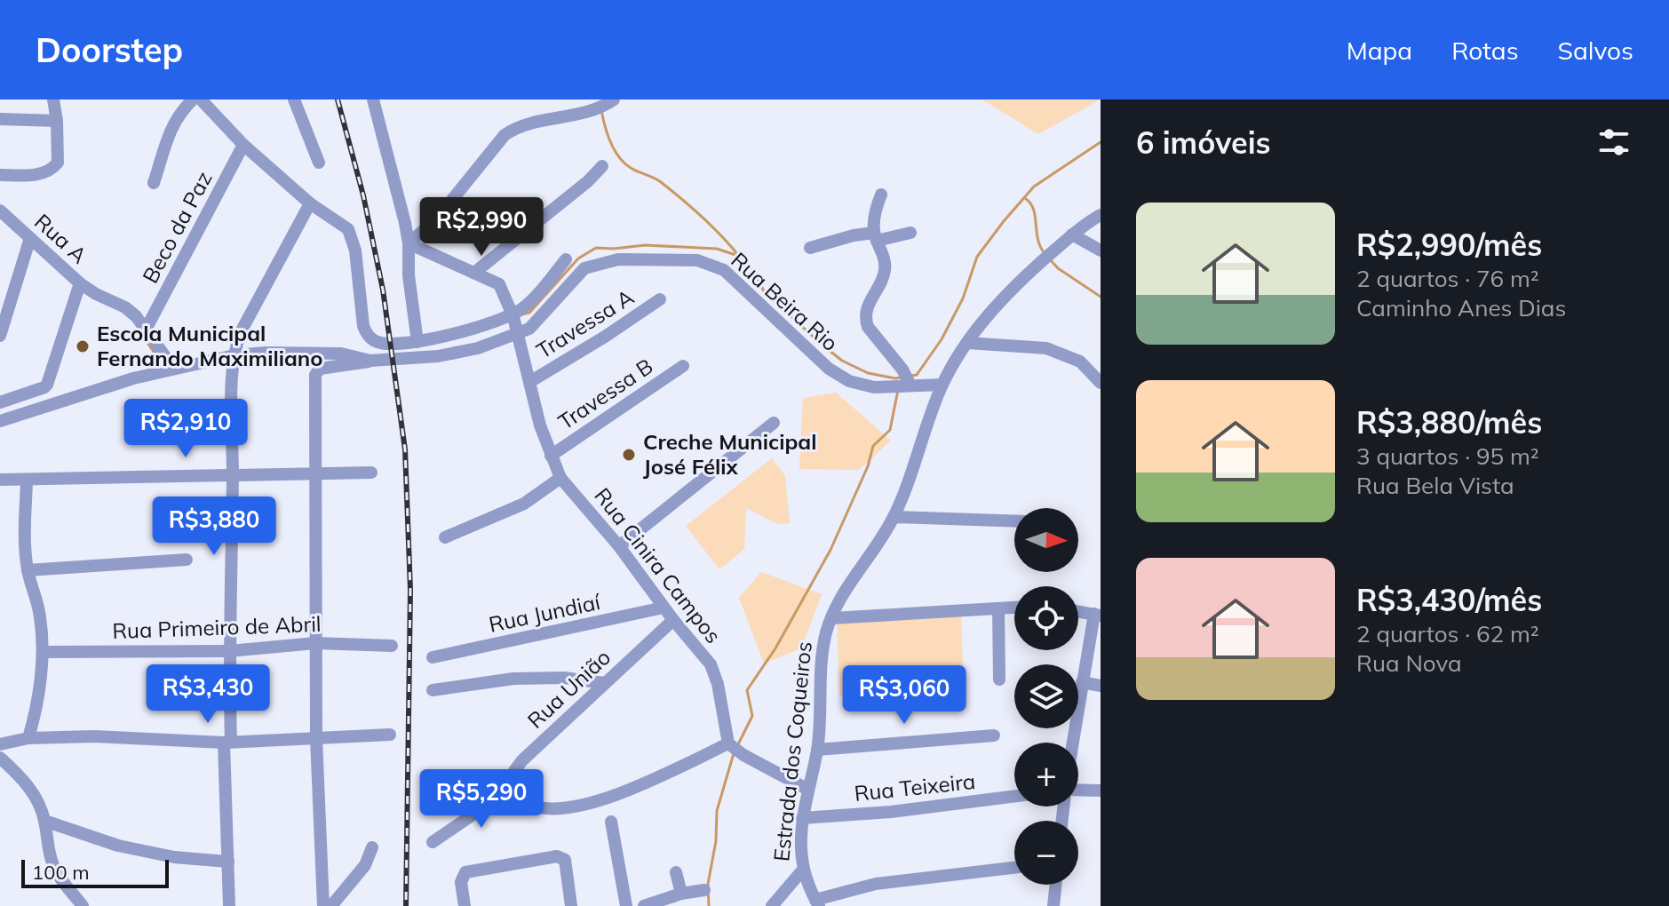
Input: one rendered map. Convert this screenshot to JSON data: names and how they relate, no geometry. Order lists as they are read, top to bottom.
{
  "streets": {
    "street": [
      "Beco da Paz",
      "Rua A",
      "Rua Beira Rio",
      "Travessa A",
      "Travessa B",
      "Rua Cinira Campos",
      "Rua Jundiaí",
      "Rua Primeiro de Abril",
      "Rua União",
      "Estrada dos Coqueiros",
      "Rua Teixeira"
    ]
  },
  "crossings": [
    ["Beco da Paz", "Rua A"],
    ["Rua A", "Rua Beira Rio"],
    ["Rua Beira Rio", "Rua Cinira Campos"],
    ["Rua Beira Rio", "Estrada dos Coqueiros"],
    ["Travessa A", "Rua Cinira Campos"],
    ["Travessa B", "Rua Cinira Campos"],
    ["Rua Cinira Campos", "Rua Jundiaí"],
    ["Rua Cinira Campos", "Rua União"],
    ["Estrada dos Coqueiros", "Rua Teixeira"]
  ],
  "places": ["Escola Municipal Fernando Maximiliano", "Creche Municipal José Félix"],
  "scale_bar": "100 m",
  "north": "right",
  "page": {
    "header": "Doorstep",
    "nav": ["Mapa", "Rotas", "Salvos"],
    "heading": "6 imóveis",
    "list": [
      {
        "name": "R$2,990/mês",
        "note": "2 quartos · 76 m² · Caminho Anes Dias"
      },
      {
        "name": "R$3,880/mês",
        "note": "3 quartos · 95 m² · Rua Bela Vista"
      },
      {
        "name": "R$3,430/mês",
        "note": "2 quartos · 62 m² · Rua Nova"
      }
    ],
    "price": [
      "R$2,990",
      "R$2,910",
      "R$3,880",
      "R$3,430",
      "R$3,060",
      "R$5,290"
    ],
    "map_buttons": ["+", "−"],
    "scale": "100 m"
  }
}
